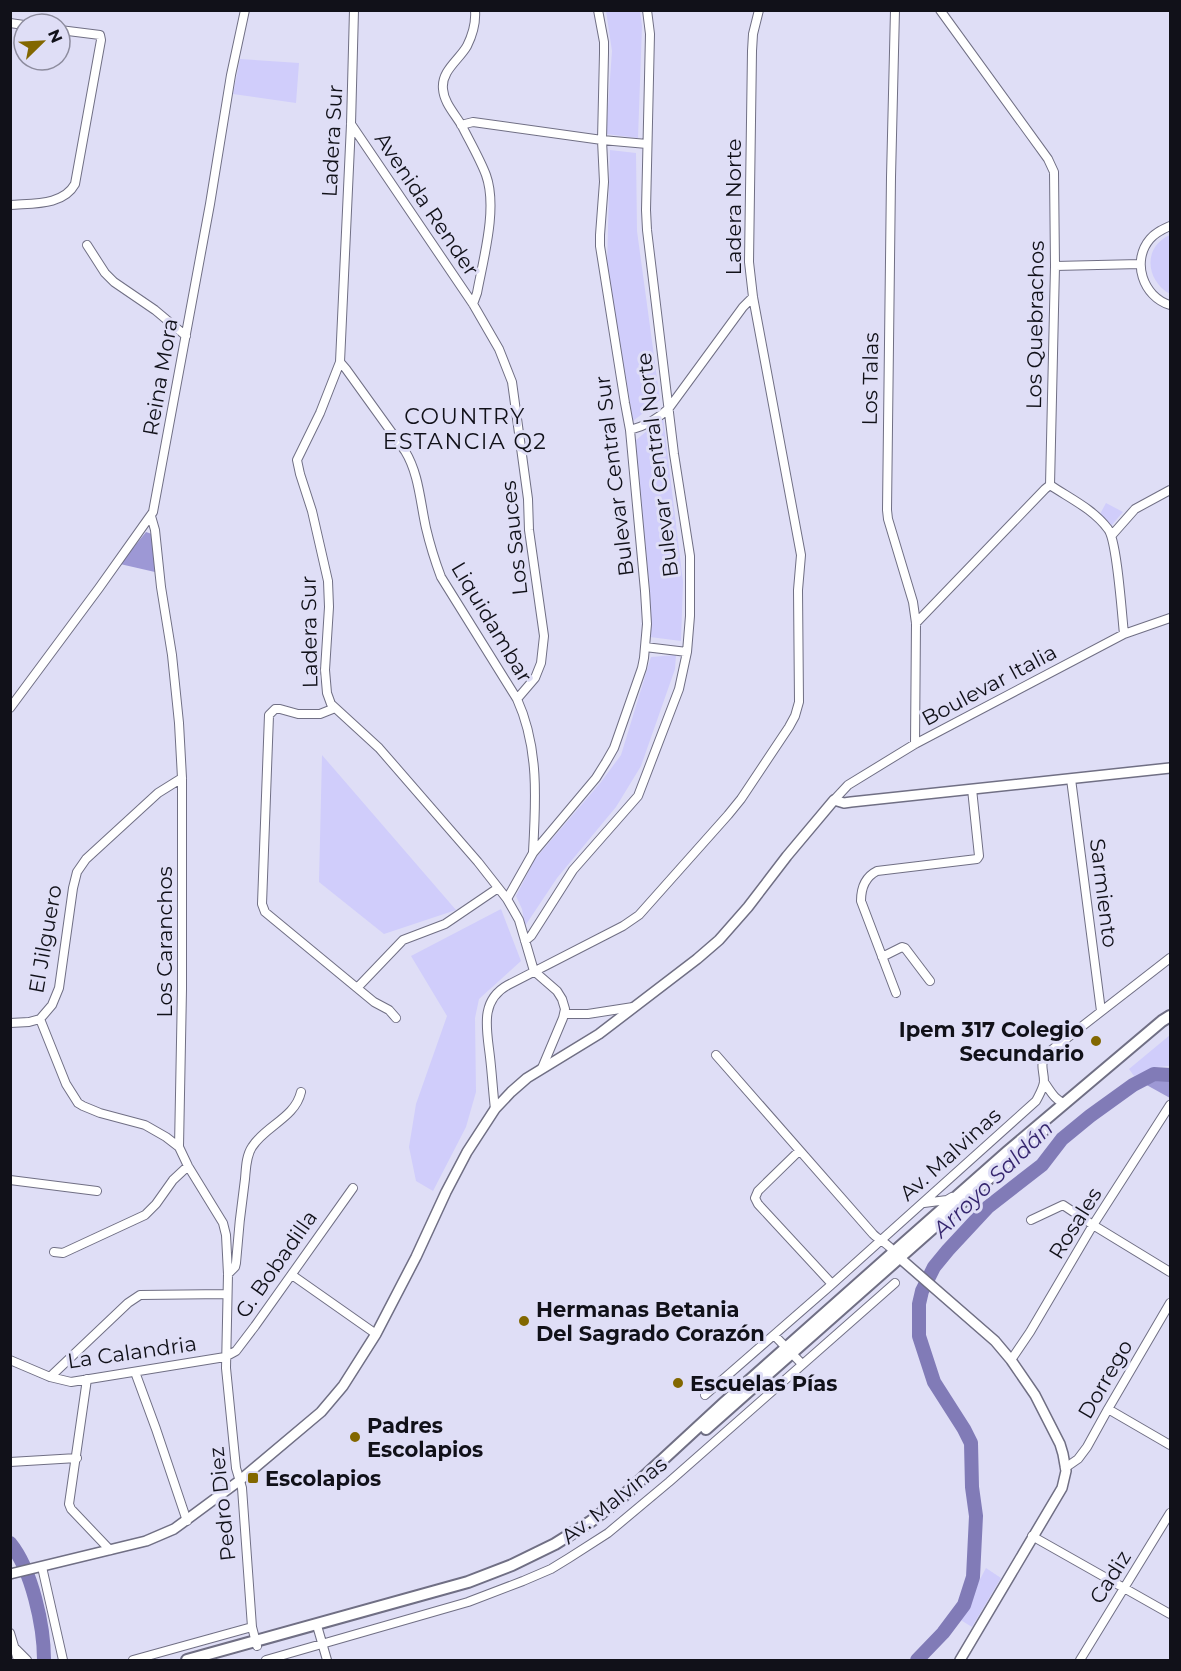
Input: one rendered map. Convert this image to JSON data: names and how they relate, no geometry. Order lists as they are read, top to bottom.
{
  "streets": {
    "street": [
      "Ladera Sur",
      "Avenida Render",
      "Ladera Norte",
      "Los Quebrachos",
      "Reina Mora",
      "Los Talas",
      "Bulevar Central Norte",
      "Bulevar Central Sur",
      "Los Sauces",
      "Liquidambar",
      "Boulevar Italia",
      "Sarmiento",
      "El Jilguero",
      "Los Caranchos",
      "Av. Malvinas",
      "Rosales",
      "G. Bobadilla",
      "La Calandria",
      "Dorrego",
      "Pedro Diez",
      "Cadiz"
    ]
  },
  "crossings": [
    ["Ladera Sur", "Avenida Render"],
    ["Ladera Sur", "Ladera Norte"],
    ["Ladera Sur", "Bulevar Central Norte"],
    ["Ladera Sur", "Bulevar Central Sur"],
    ["Ladera Sur", "Liquidambar"],
    ["Avenida Render", "Los Sauces"],
    ["Reina Mora", "Los Caranchos"],
    ["Los Talas", "Boulevar Italia"],
    ["Bulevar Central Sur", "Liquidambar"],
    ["Los Sauces", "Liquidambar"],
    ["Sarmiento", "Av. Malvinas"],
    ["El Jilguero", "Los Caranchos"],
    ["Los Caranchos", "G. Bobadilla"],
    ["Los Caranchos", "La Calandria"],
    ["Los Caranchos", "Pedro Diez"],
    ["G. Bobadilla", "La Calandria"],
    ["G. Bobadilla", "Pedro Diez"],
    ["La Calandria", "Pedro Diez"]
  ],
  "districts": ["COUNTRY ESTANCIA Q2"],
  "water": ["Arroyo Saldán"],
  "places": {
    "other": [
      "Ipem 317 Colegio Secundario",
      "Hermanas Betania Del Sagrado Corazón",
      "Escuelas Pías",
      "Padres Escolapios"
    ],
    "transit": ["Escolapios"]
  },
  "north": "top right"
}
